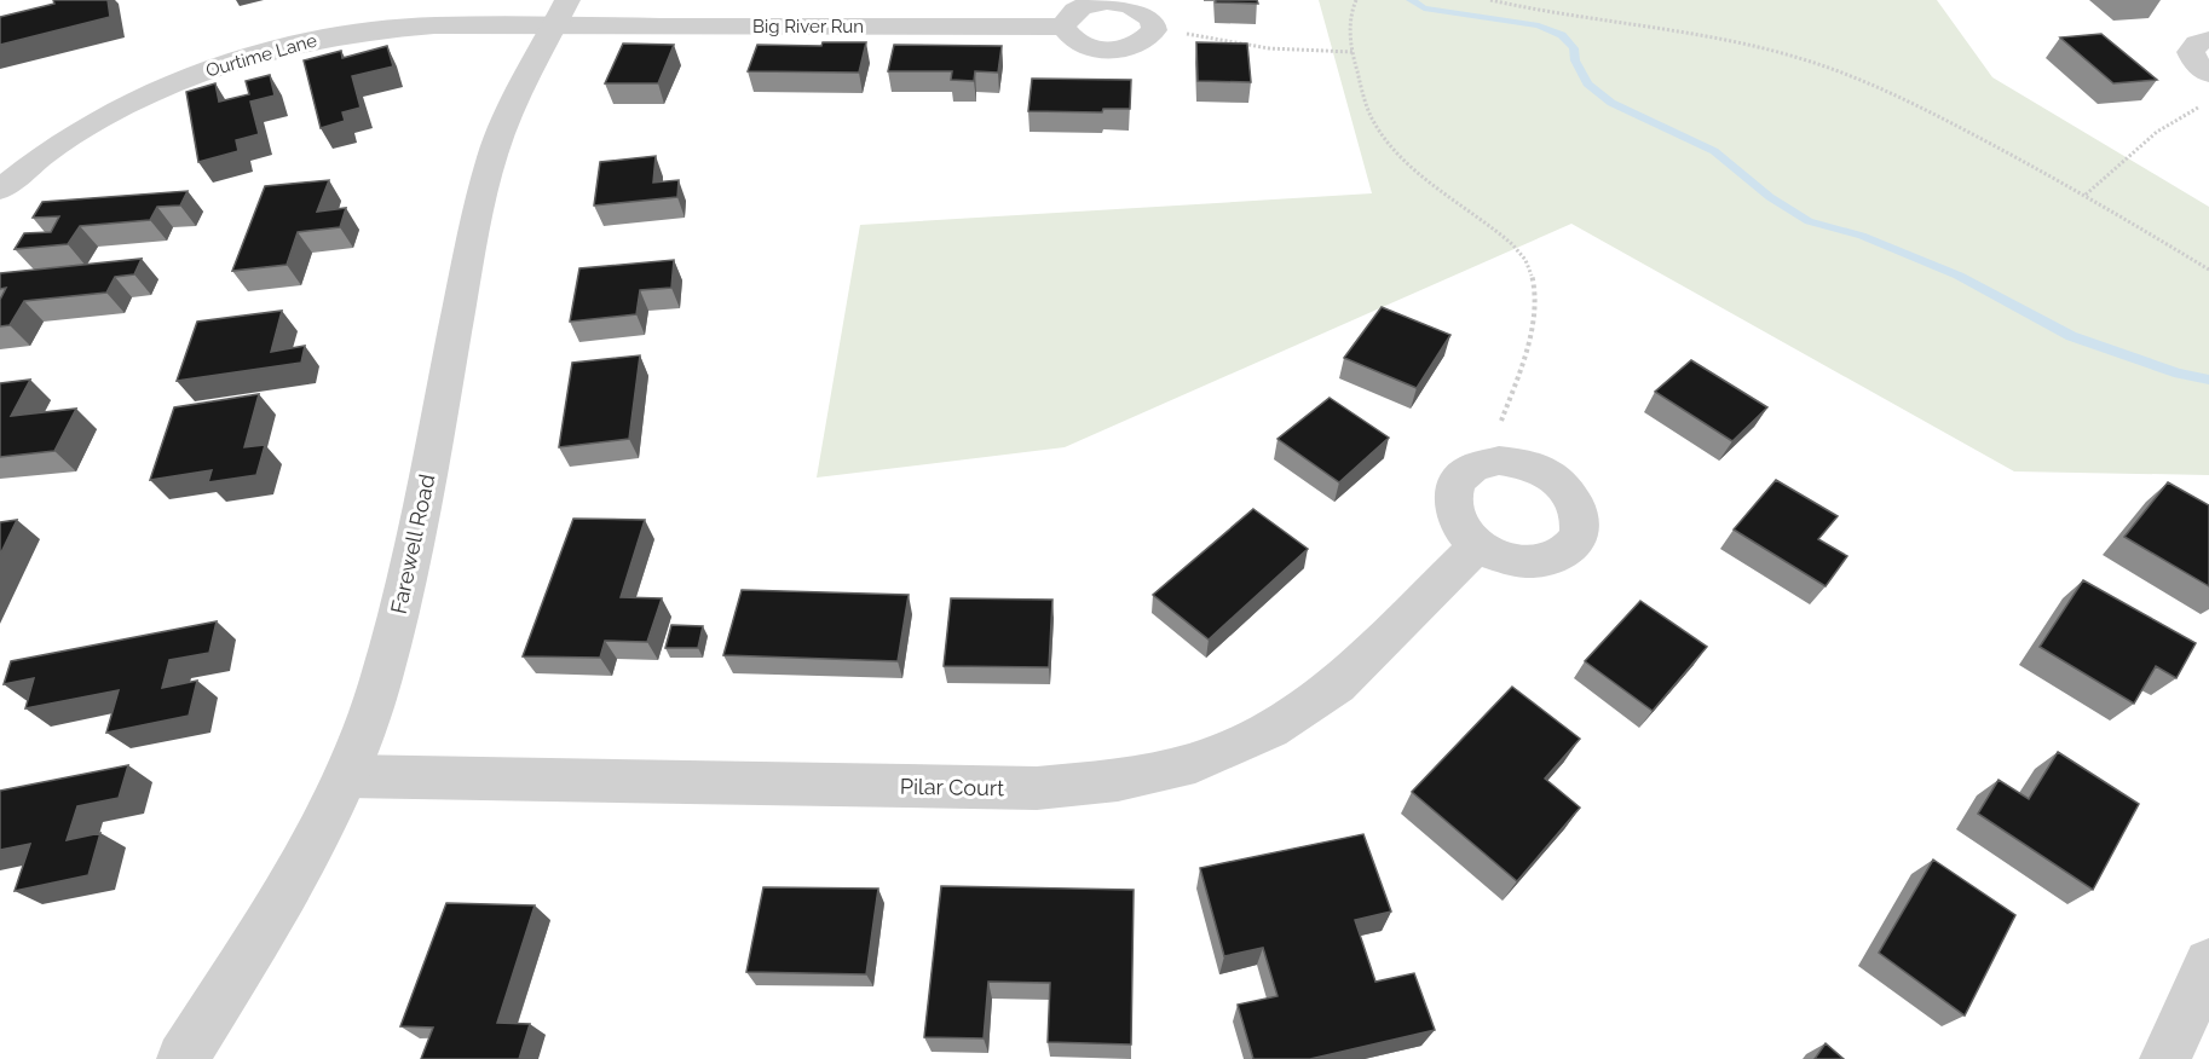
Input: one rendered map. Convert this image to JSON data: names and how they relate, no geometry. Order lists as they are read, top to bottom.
{
  "streets": {
    "street": [
      "Big River Run",
      "Ourtime Lane",
      "Farewell Road",
      "Pilar Court"
    ]
  },
  "crossings": [
    ["Big River Run", "Ourtime Lane"],
    ["Big River Run", "Farewell Road"],
    ["Ourtime Lane", "Farewell Road"],
    ["Farewell Road", "Pilar Court"]
  ]
}
